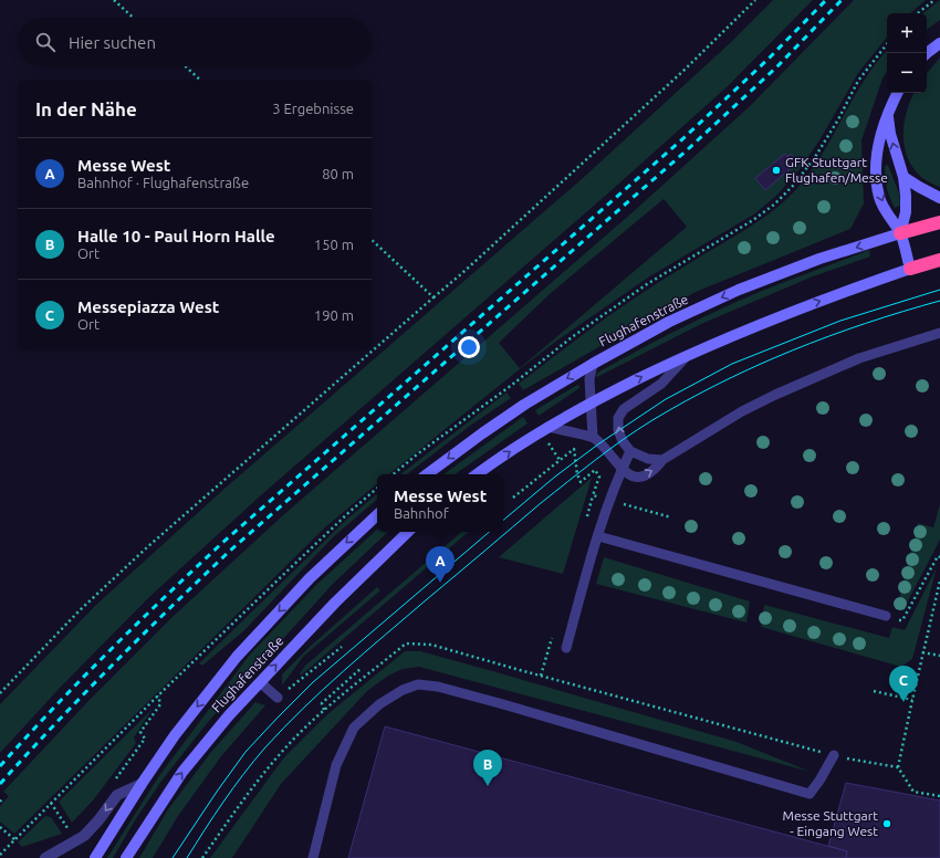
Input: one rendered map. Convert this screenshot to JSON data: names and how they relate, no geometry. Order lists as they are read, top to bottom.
{
  "streets": {
    "main road": ["Flughafenstraße"]
  },
  "places": ["GFK Stuttgart Flughafen/Messe", "Messe Stuttgart - Eingang West"],
  "page": {
    "map_buttons": ["+", "−"],
    "search": "Hier suchen",
    "heading": ["In der Nähe", "3 Ergebnisse"],
    "list": [
      {
        "mark": "A",
        "name": "Messe West",
        "note": "Bahnhof · Flughafenstraße",
        "value": "80 m"
      },
      {
        "mark": "B",
        "name": "Halle 10 - Paul Horn Halle",
        "note": "Ort",
        "value": "150 m"
      },
      {
        "mark": "C",
        "name": "Messepiazza West",
        "note": "Ort",
        "value": "190 m"
      }
    ],
    "popup": ["Messe West", "Bahnhof"],
    "pins": ["A", "C", "B"]
  }
}
